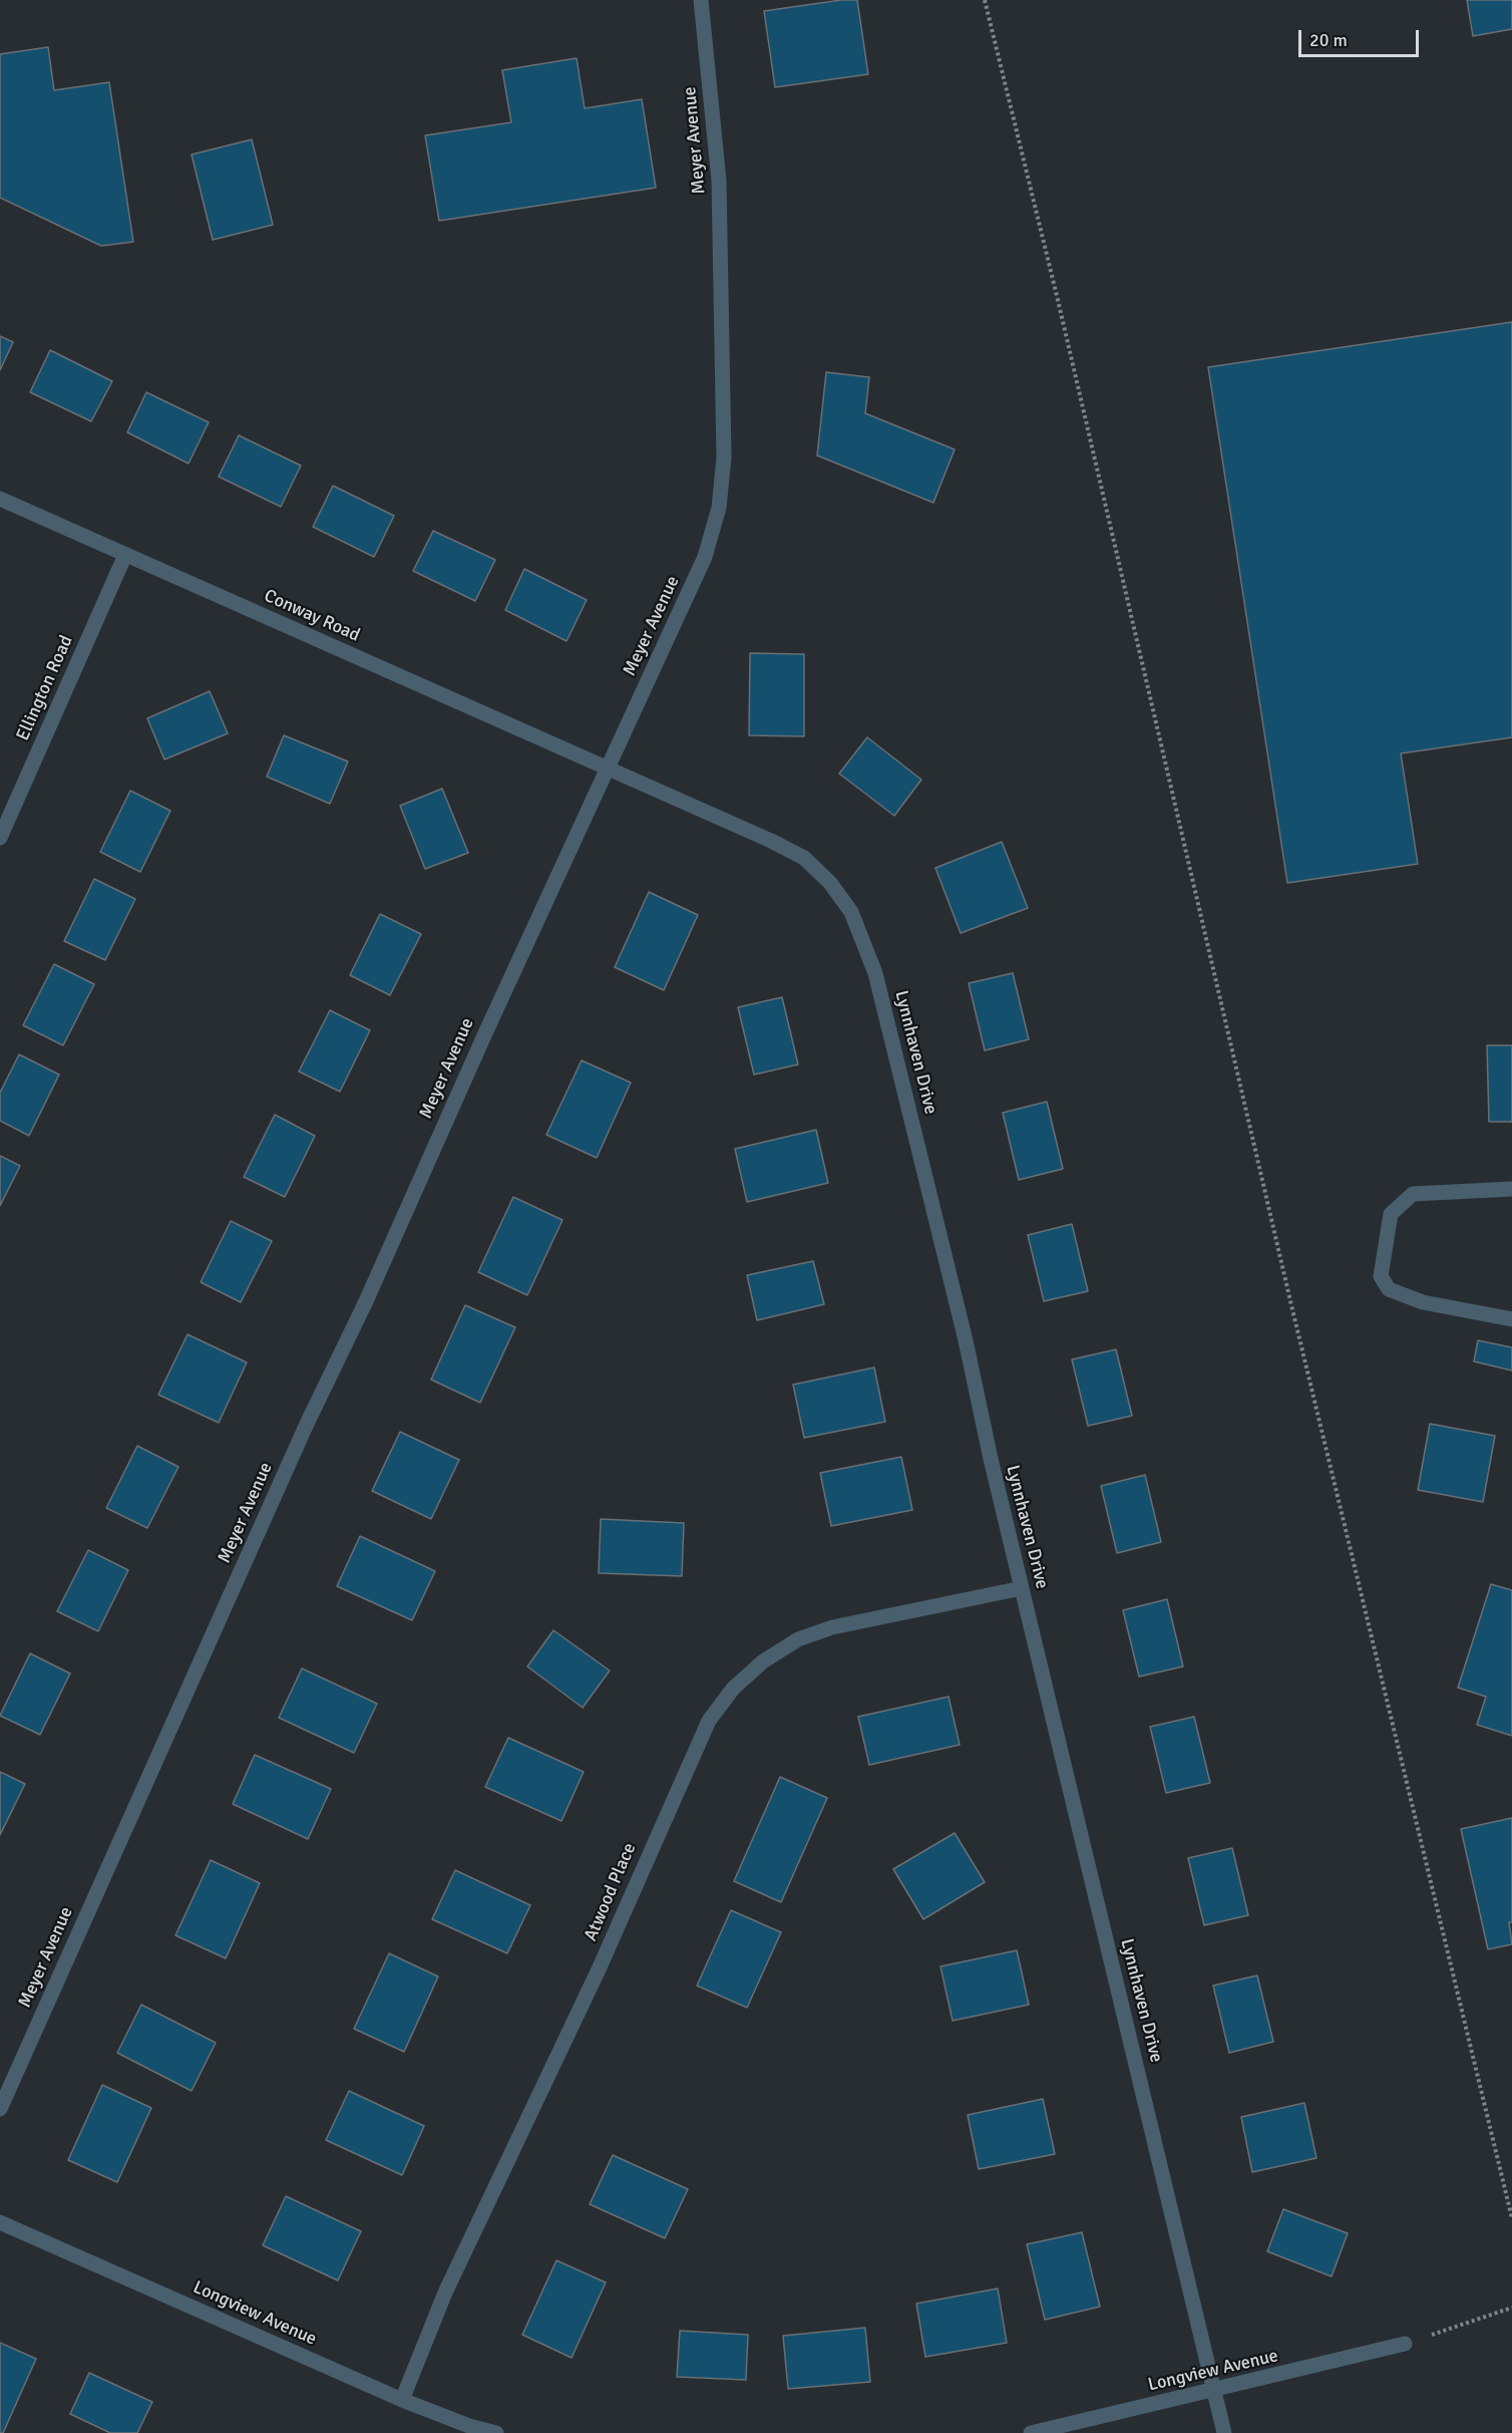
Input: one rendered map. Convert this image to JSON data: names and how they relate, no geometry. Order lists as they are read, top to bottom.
{
  "streets": {
    "street": [
      "Meyer Avenue",
      "Conway Road",
      "Ellington Road",
      "Lynnhaven Drive",
      "Atwood Place",
      "Longview Avenue"
    ]
  },
  "crossings": [
    ["Meyer Avenue", "Conway Road"],
    ["Meyer Avenue", "Lynnhaven Drive"],
    ["Conway Road", "Ellington Road"],
    ["Conway Road", "Lynnhaven Drive"],
    ["Lynnhaven Drive", "Atwood Place"],
    ["Lynnhaven Drive", "Longview Avenue"],
    ["Atwood Place", "Longview Avenue"]
  ],
  "scale_bar": "20 m"
}
